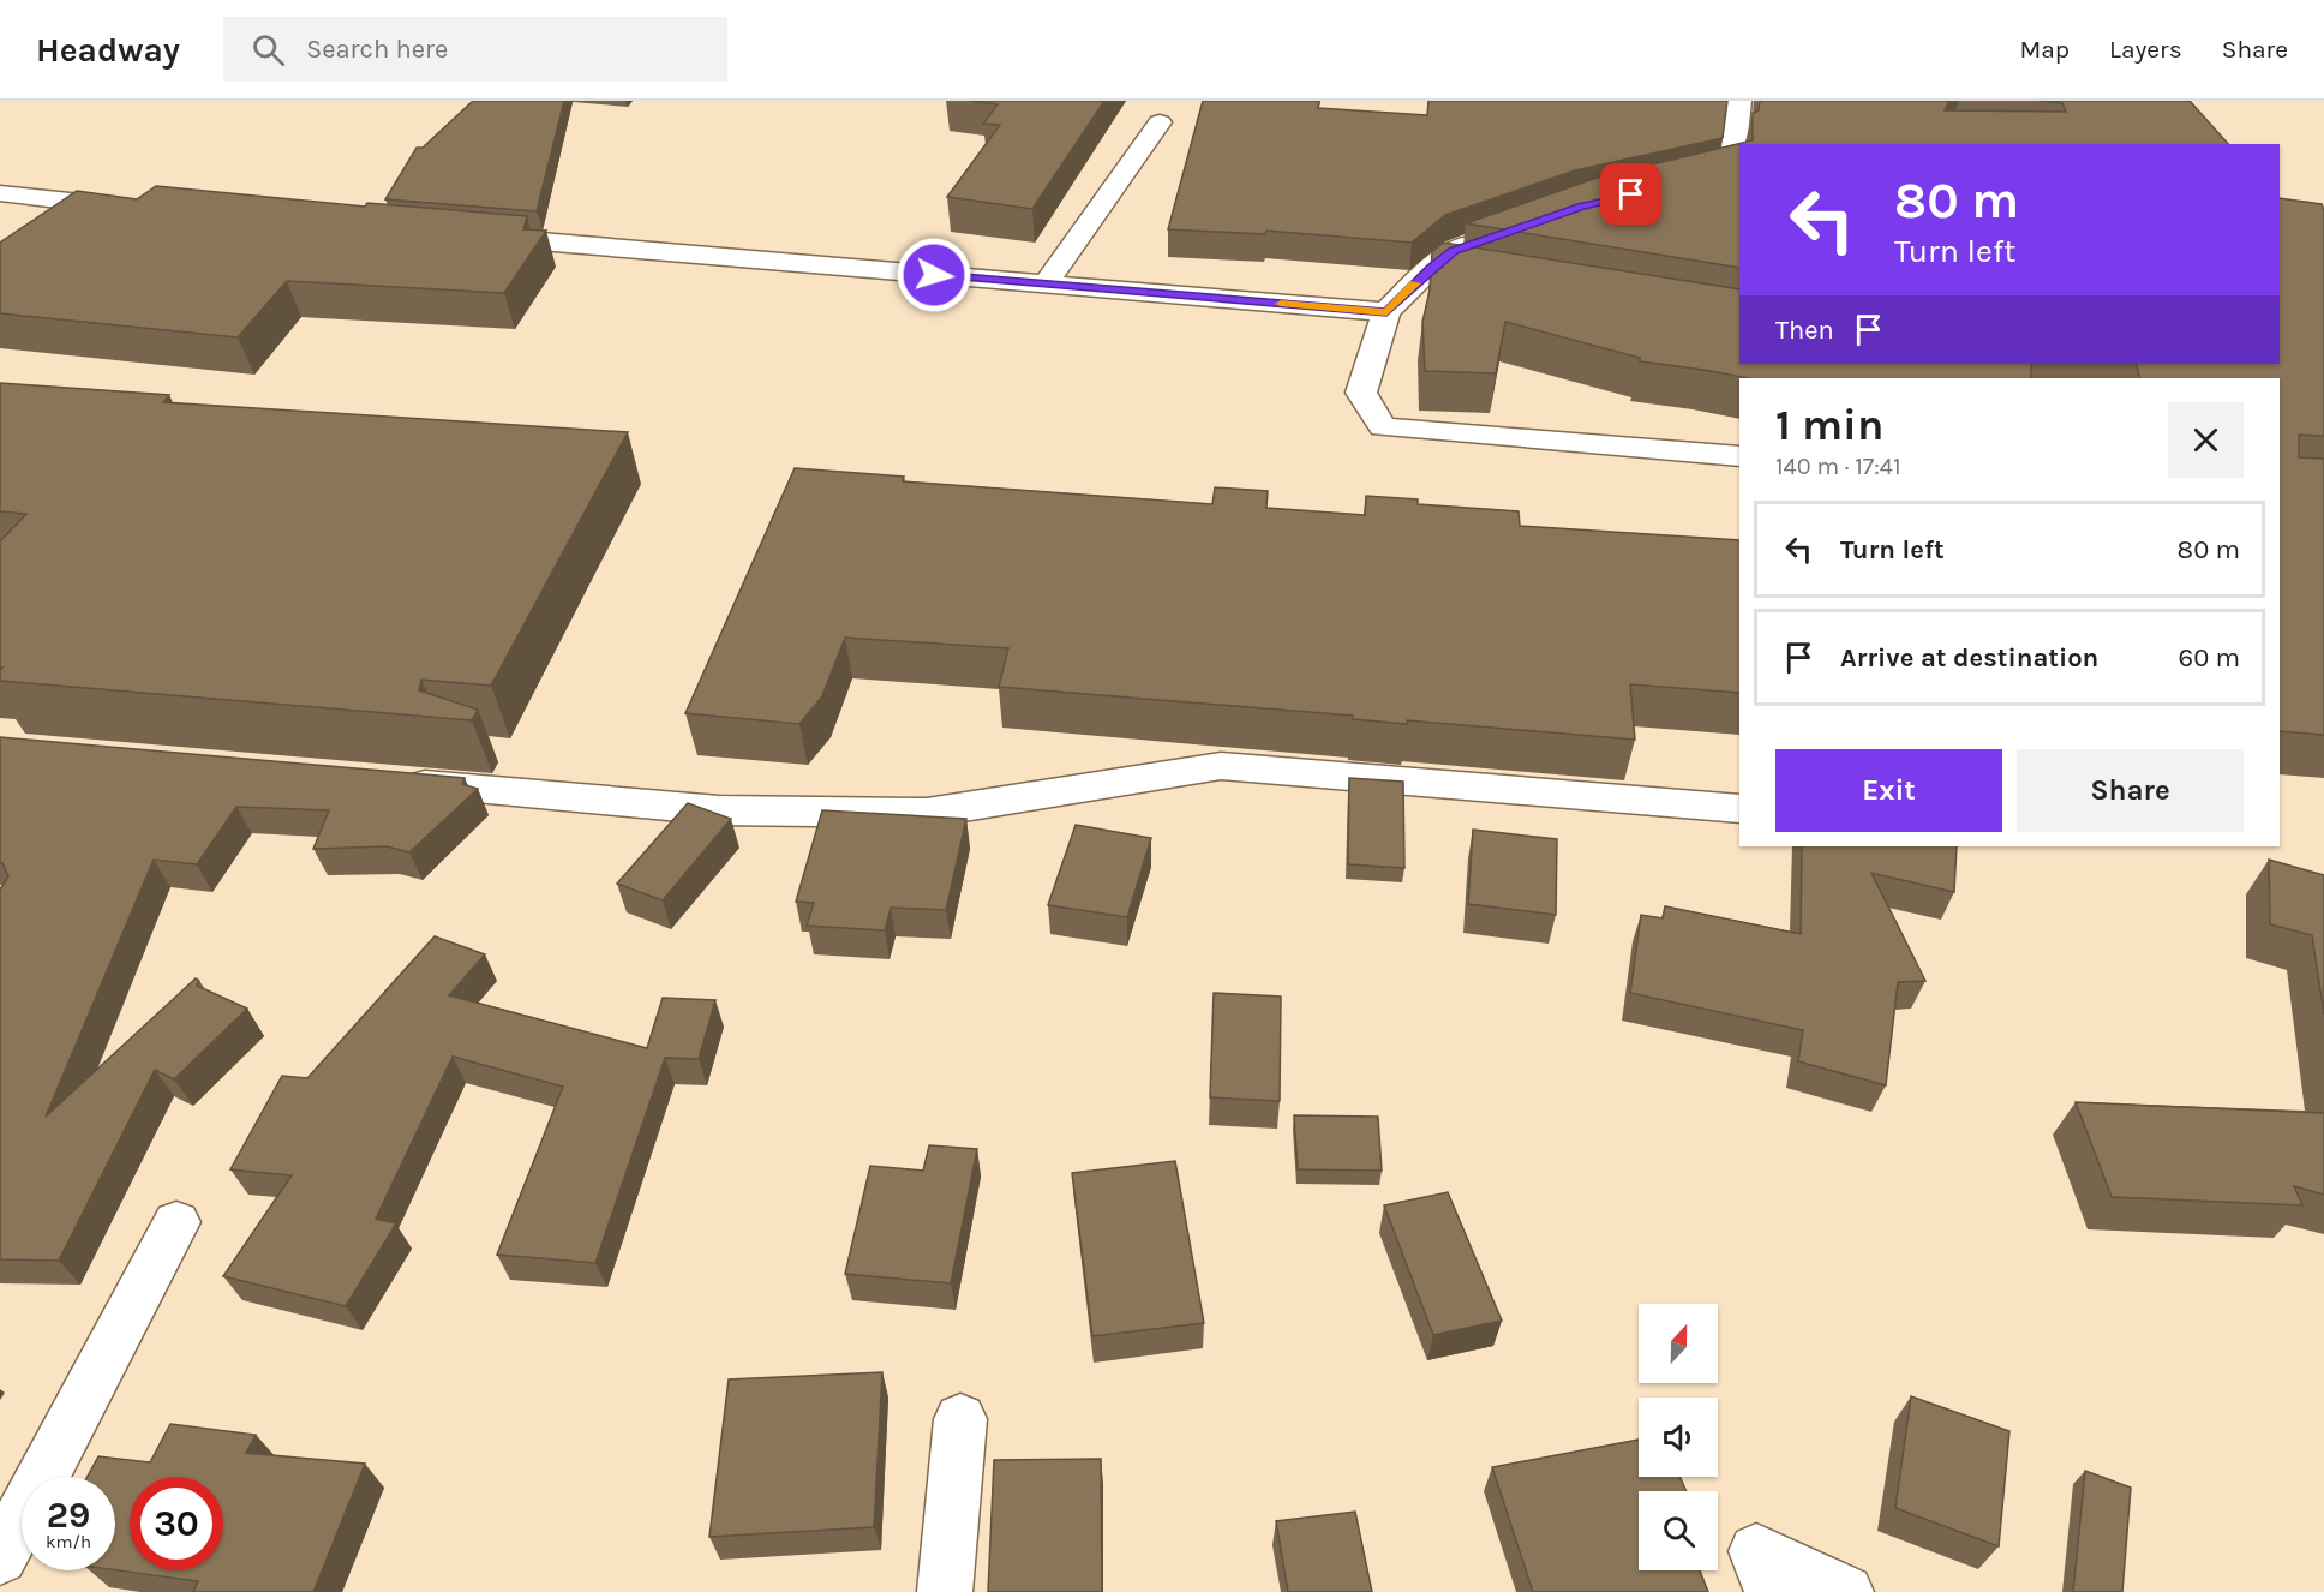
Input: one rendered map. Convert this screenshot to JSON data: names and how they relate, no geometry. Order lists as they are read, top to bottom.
{
  "north": "top",
  "page": {
    "header": "Headway",
    "search": "Search here",
    "nav": ["Map", "Layers", "Share"],
    "turn": ["80 m", "Turn left"],
    "then": "Then",
    "heading": ["1 min", "140 m · 17:41"],
    "list": [
      {
        "name": "Turn left",
        "value": "80 m"
      },
      {
        "name": "Arrive at destination",
        "value": "60 m"
      }
    ],
    "buttons": ["Exit", "Share"],
    "speed": "29 km/h",
    "limit": "30"
  }
}
